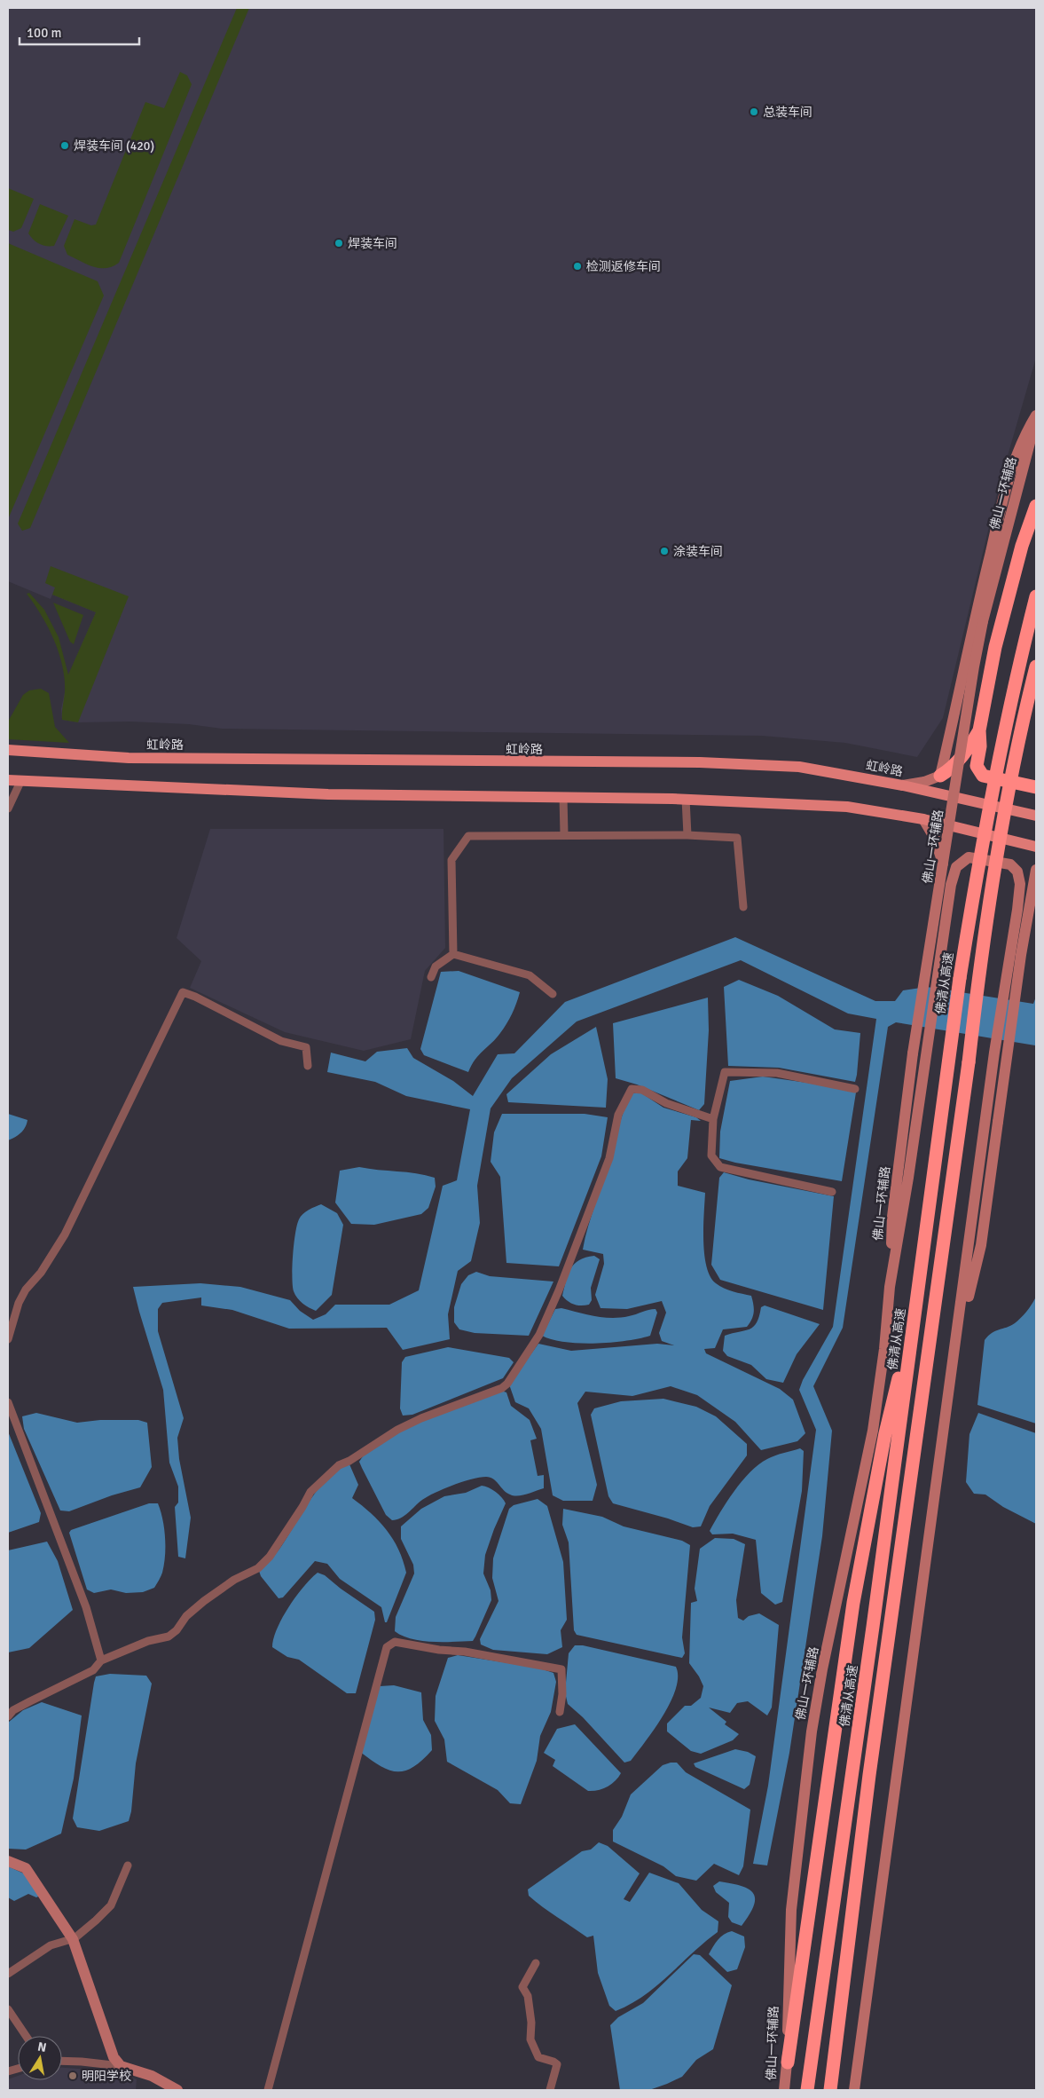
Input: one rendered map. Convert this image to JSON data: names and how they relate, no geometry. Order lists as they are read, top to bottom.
{
  "streets": {
    "highway": ["佛清从高速"],
    "main road": ["佛山一环辅路", "虹岭路"]
  },
  "places": [
    "总装车间",
    "焊装车间 (420)",
    "焊装车间",
    "检测返修车间",
    "涂装车间",
    "明阳学校"
  ],
  "scale_bar": "100 m",
  "north": "top"
}
